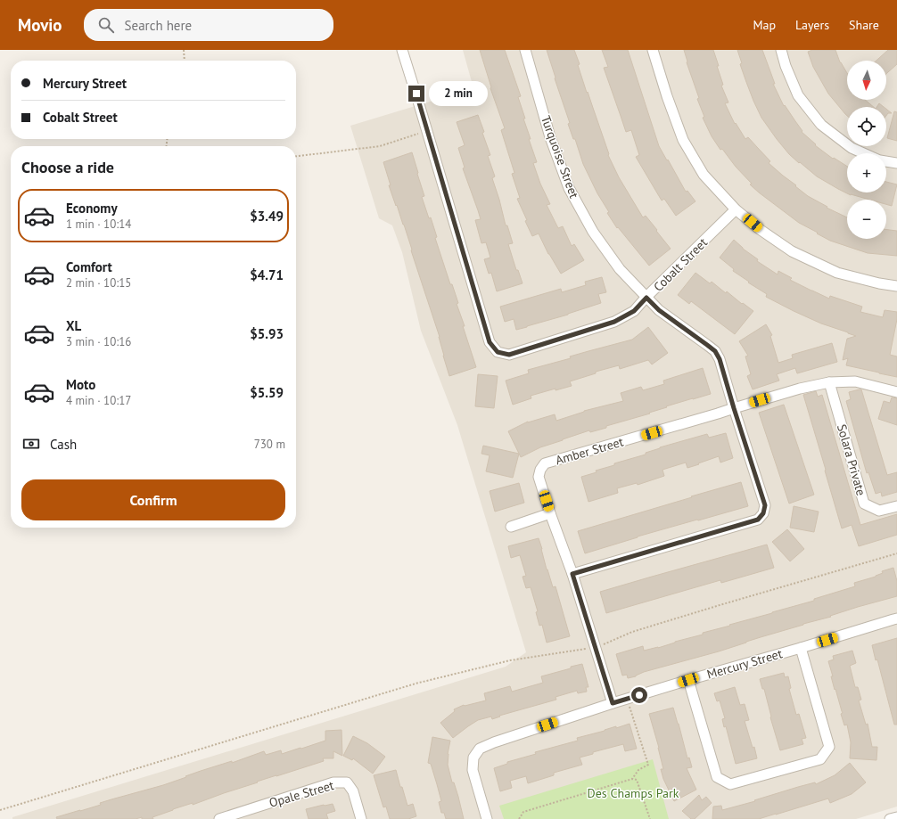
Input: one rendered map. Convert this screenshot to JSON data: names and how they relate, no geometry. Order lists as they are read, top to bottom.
{
  "streets": {
    "street": [
      "Turquoise Street",
      "Cobalt Street",
      "Amber Street",
      "Solara Private",
      "Mercury Street",
      "Opale Street"
    ]
  },
  "crossings": [
    ["Turquoise Street", "Cobalt Street"],
    ["Turquoise Street", "Amber Street"],
    ["Amber Street", "Solara Private"],
    ["Amber Street", "Mercury Street"]
  ],
  "parks": ["Des Champs Park"],
  "north": "bottom",
  "page": {
    "header": "Movio",
    "search": "Search here",
    "nav": ["Map", "Layers", "Share"],
    "map_buttons": ["+", "−"],
    "banner": ["Mercury Street", "Cobalt Street"],
    "bubble": "2 min",
    "heading": "Choose a ride",
    "list": [
      {
        "name": "Economy",
        "note": "1 min · 10:14",
        "value": "$3.49"
      },
      {
        "name": "Comfort",
        "note": "2 min · 10:15",
        "value": "$4.71"
      },
      {
        "name": "XL",
        "note": "3 min · 10:16",
        "value": "$5.93"
      },
      {
        "name": "Moto",
        "note": "4 min · 10:17",
        "value": "$5.59"
      }
    ],
    "pay": ["Cash", "730 m"],
    "buttons": "Confirm"
  }
}
